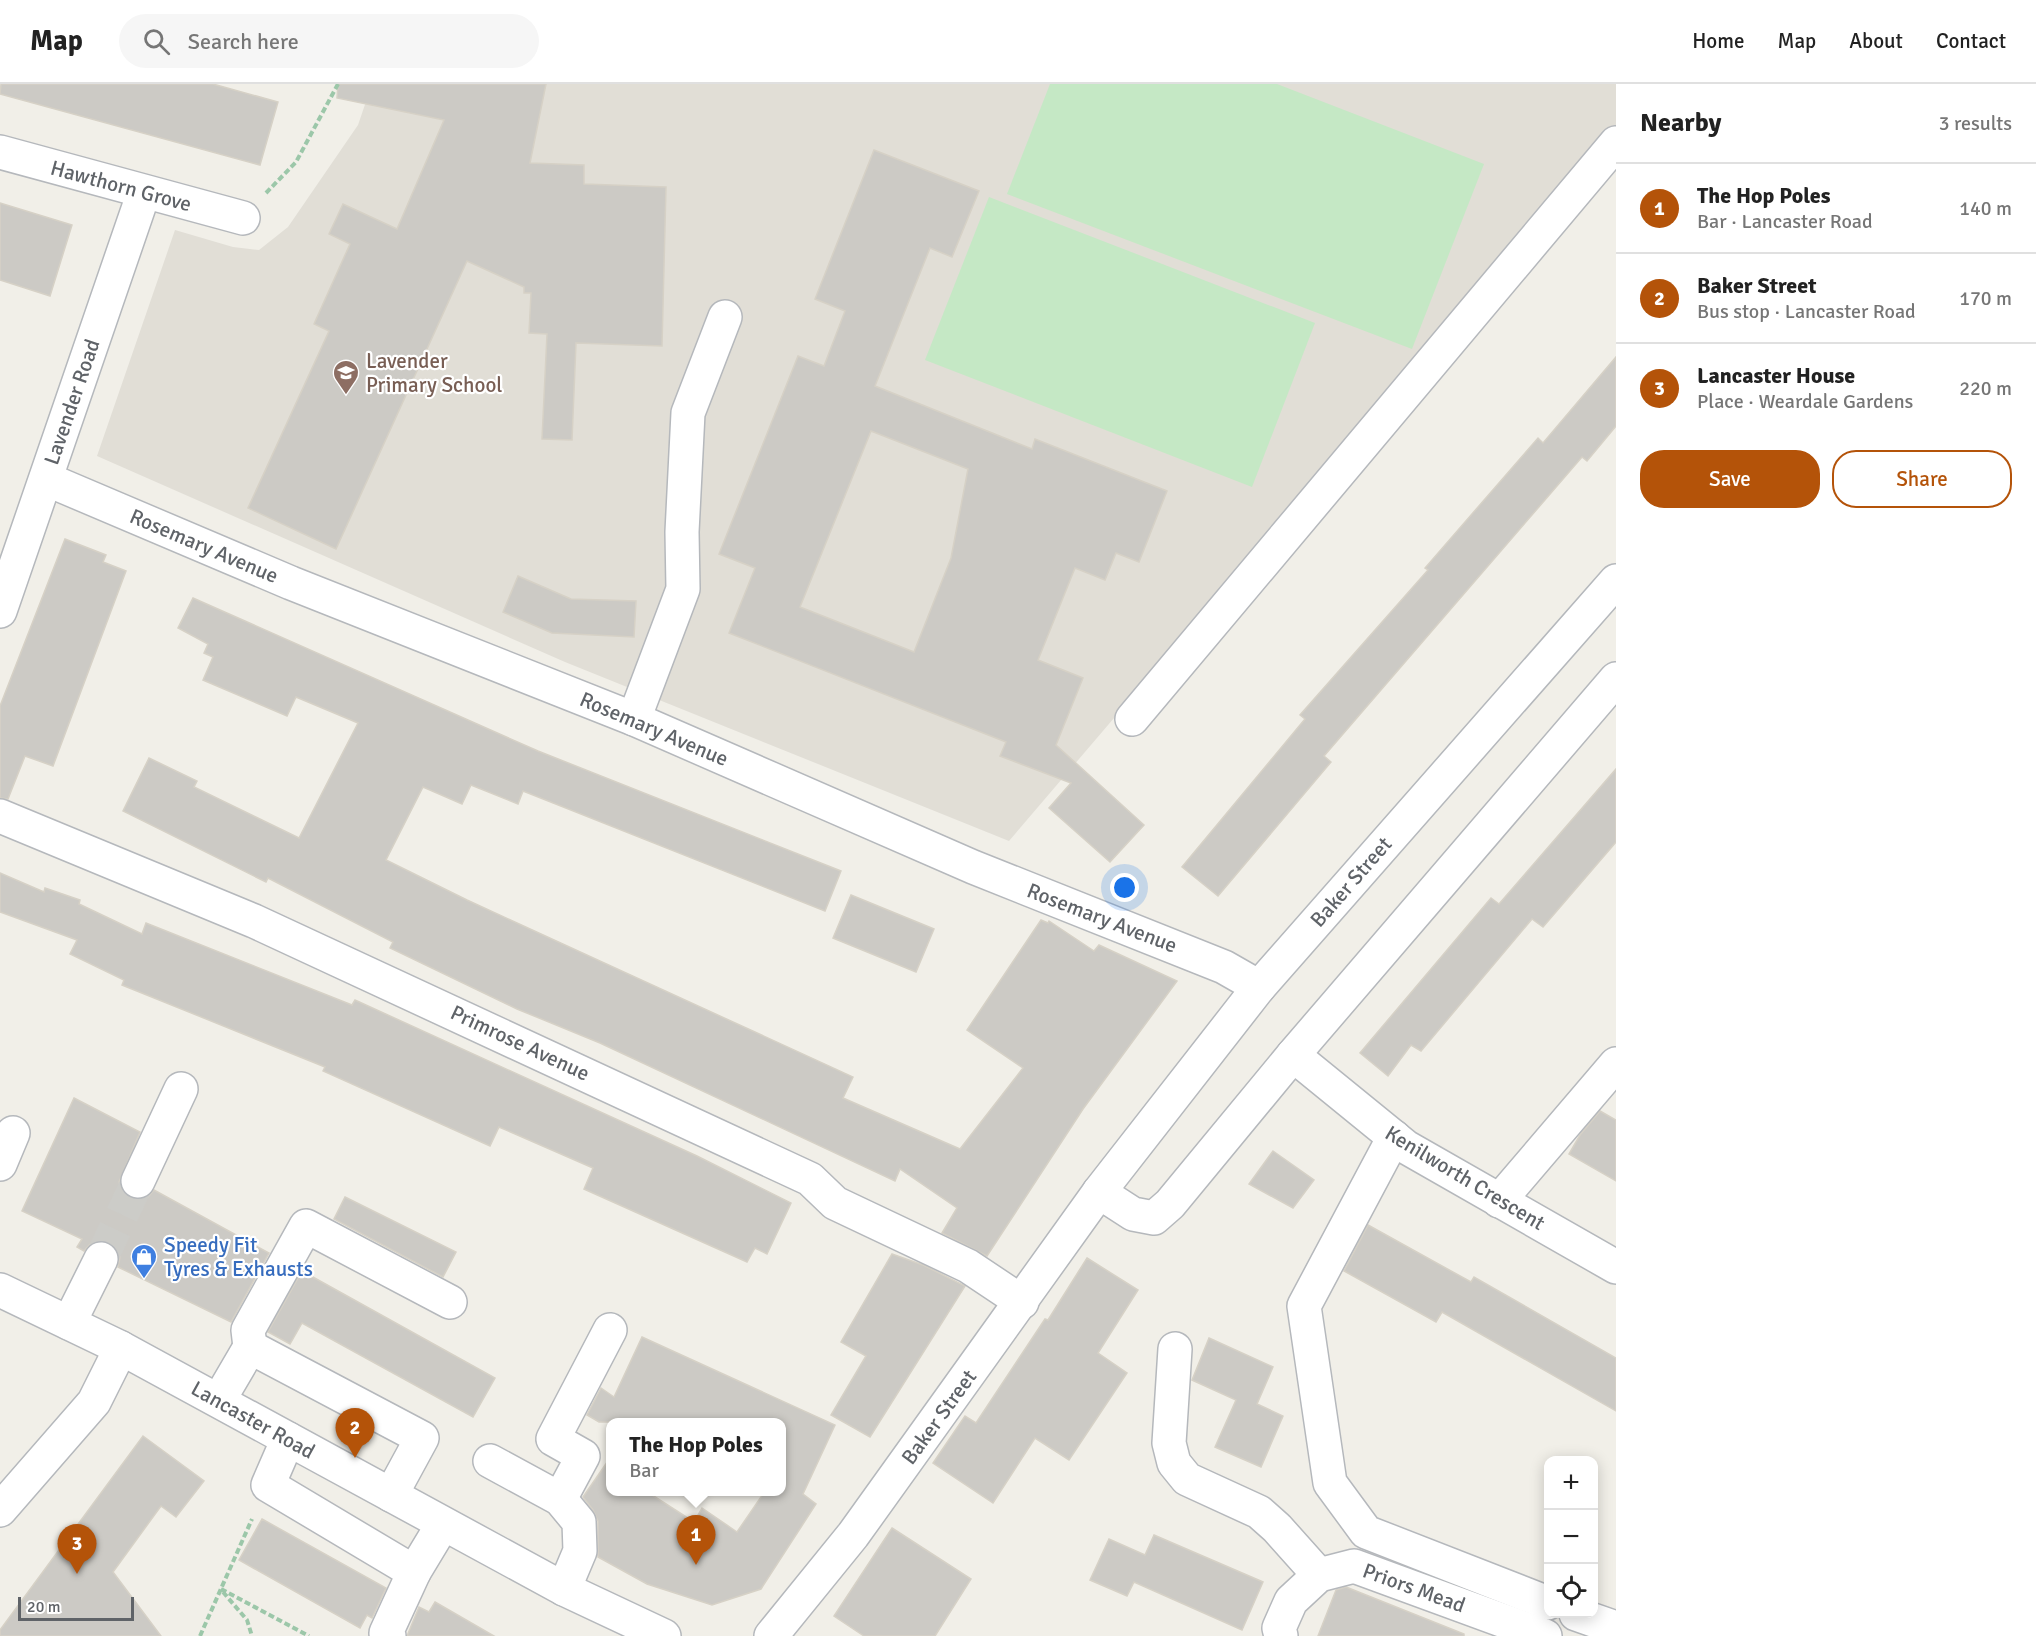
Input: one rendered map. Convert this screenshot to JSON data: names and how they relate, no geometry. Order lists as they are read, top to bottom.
{
  "streets": {
    "street": [
      "Hawthorn Grove",
      "Lavender Road",
      "Rosemary Avenue",
      "Baker Street",
      "Primrose Avenue",
      "Kenilworth Crescent",
      "Lancaster Road",
      "Priors Mead"
    ]
  },
  "crossings": [
    ["Hawthorn Grove", "Lavender Road"],
    ["Lavender Road", "Rosemary Avenue"],
    ["Rosemary Avenue", "Baker Street"],
    ["Baker Street", "Primrose Avenue"]
  ],
  "places": {
    "school or university": ["Lavender Primary School"],
    "shop": ["Speedy Fit Tyres & Exhausts"]
  },
  "scale_bar": "20 m",
  "page": {
    "header": "Map",
    "search": "Search here",
    "nav": [
      "Home",
      "Map",
      "About",
      "Contact"
    ],
    "heading": ["Nearby", "3 results"],
    "list": [
      {
        "mark": "1",
        "name": "The Hop Poles",
        "note": "Bar · Lancaster Road",
        "value": "140 m"
      },
      {
        "mark": "2",
        "name": "Baker Street",
        "note": "Bus stop · Lancaster Road",
        "value": "170 m"
      },
      {
        "mark": "3",
        "name": "Lancaster House",
        "note": "Place · Weardale Gardens",
        "value": "220 m"
      }
    ],
    "buttons": ["Save", "Share"],
    "pins": ["2", "1", "3"],
    "popup": ["The Hop Poles", "Bar"],
    "map_buttons": ["+", "−"],
    "scale": "20 m"
  }
}
